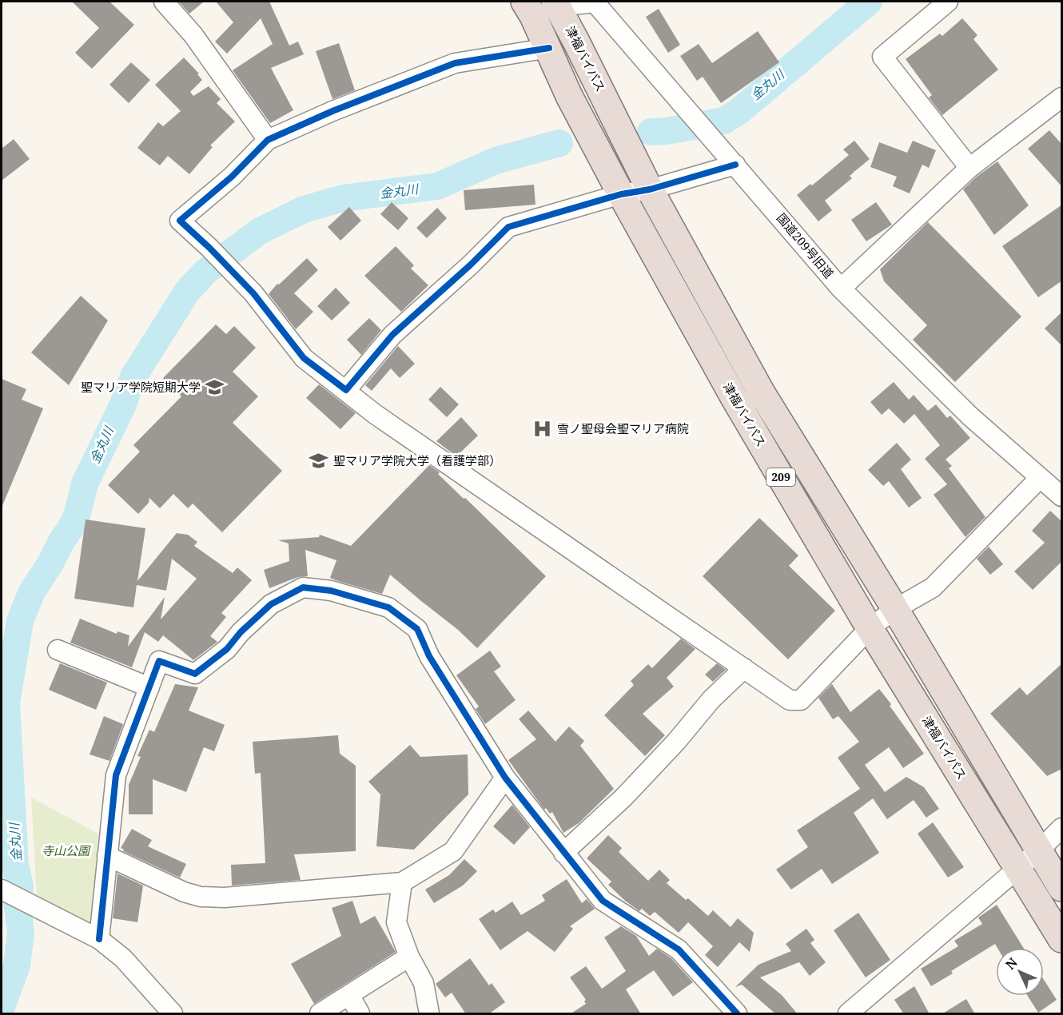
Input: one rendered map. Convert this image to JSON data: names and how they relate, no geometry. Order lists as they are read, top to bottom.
{
  "streets": {
    "highway": ["津福バイパス", "209"],
    "street": ["国道209号旧道"]
  },
  "crossings": [
    ["津福バイパス", "国道209号旧道"]
  ],
  "water": ["金丸川"],
  "parks": ["寺山公園"],
  "places": {
    "school or university": ["聖マリア学院短期大学", "聖マリア学院大学（看護学部）"],
    "hospital": ["雪ノ聖母会聖マリア病院"]
  },
  "north": "top left"
}
